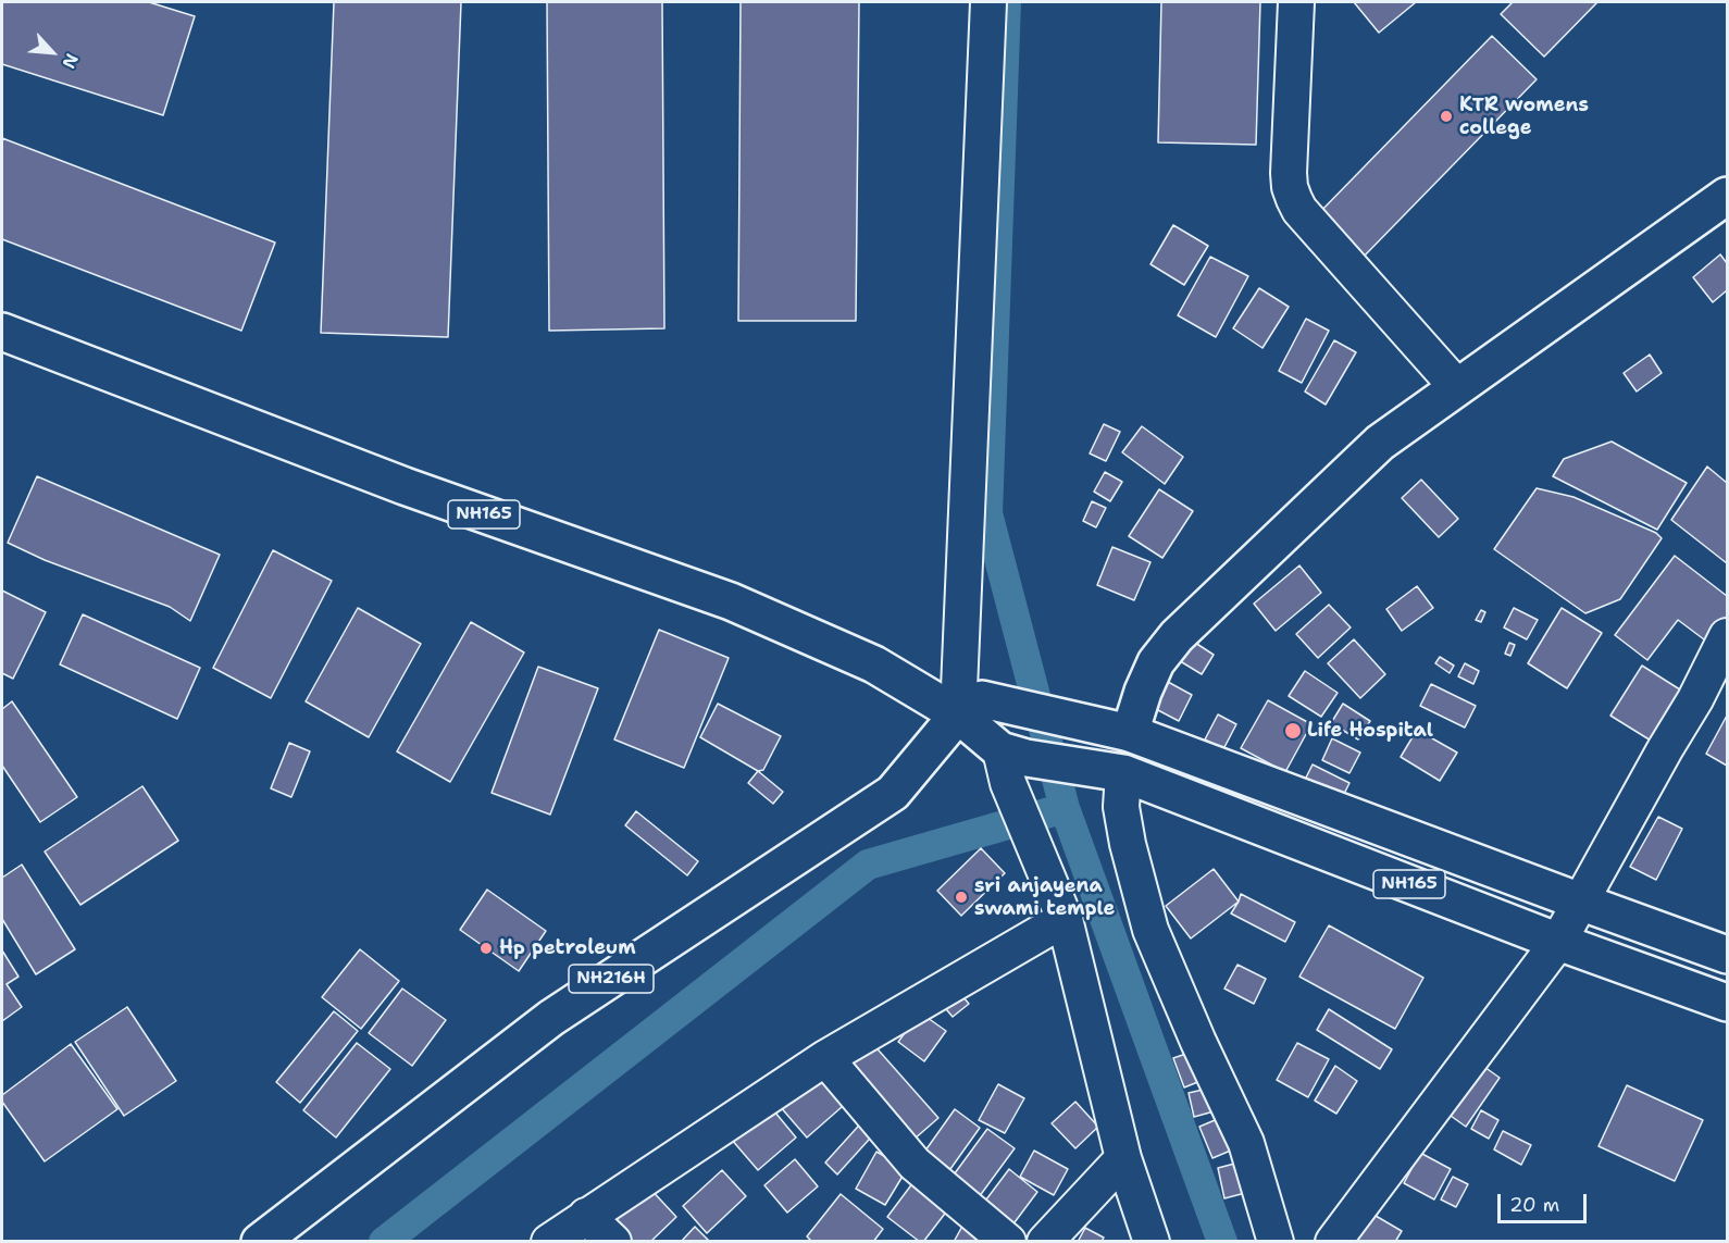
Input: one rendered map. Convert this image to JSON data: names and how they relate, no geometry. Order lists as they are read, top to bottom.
{
  "streets": {
    "main road": ["NH165", "NH216H"]
  },
  "crossings": [
    ["NH165", "NH216H"]
  ],
  "places": [
    "KTR womens college",
    "Life Hospital",
    "sri anjayena swami temple",
    "Hp petroleum"
  ],
  "scale_bar": "20 m",
  "north": "bottom right"
}
